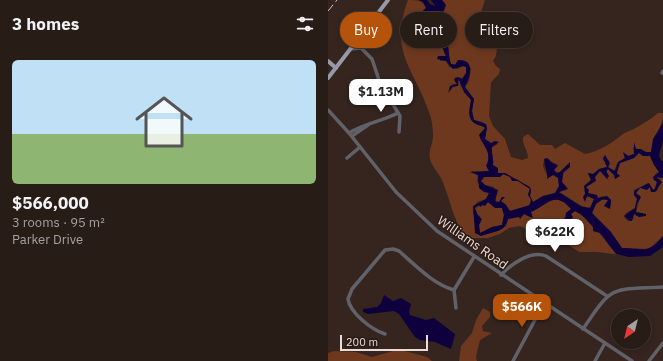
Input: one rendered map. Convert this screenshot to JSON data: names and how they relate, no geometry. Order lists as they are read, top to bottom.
{
  "streets": {
    "street": ["Williams Road"]
  },
  "scale_bar": "200 m",
  "north": "bottom left",
  "page": {
    "heading": "3 homes",
    "chip": ["Buy", "Rent", "Filters"],
    "list": [
      {
        "name": "$566,000",
        "note": "3 rooms · 95 m² · Parker Drive"
      }
    ],
    "price": ["$1.13M", "$622K", "$566K"],
    "scale": "200 m"
  }
}
